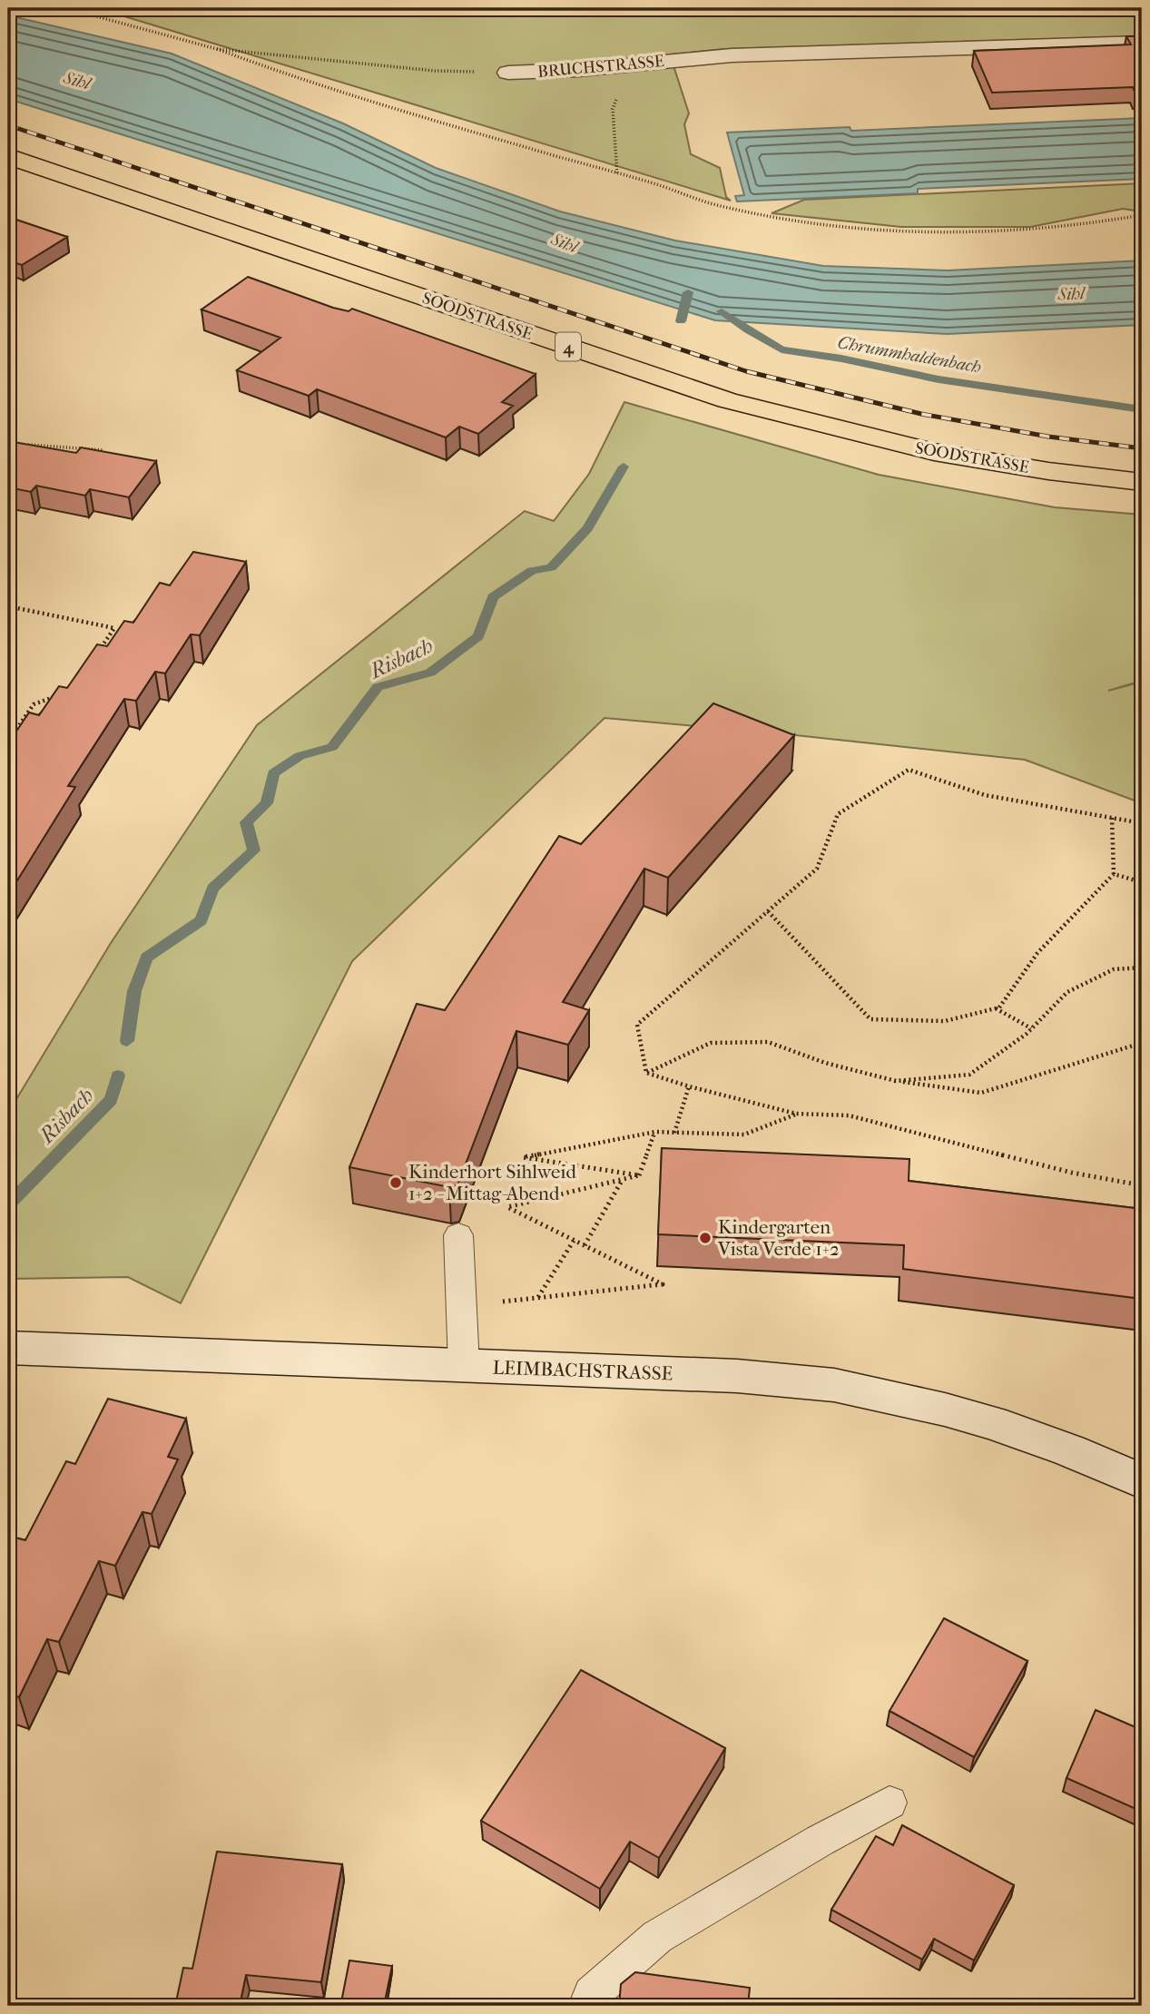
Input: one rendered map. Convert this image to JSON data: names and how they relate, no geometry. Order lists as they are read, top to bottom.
{
  "streets": {
    "main road": ["SOODSTRASSE", "4"],
    "street": ["BRUCHSTRASSE", "LEIMBACHSTRASSE"]
  },
  "water": ["Sihl", "Chrummhaldenbach", "Risbach"],
  "places": ["Kinderhort Sihlweid 1+2 - Mittag-Abend", "Kindergarten Vista Verde 1+2"]
}
